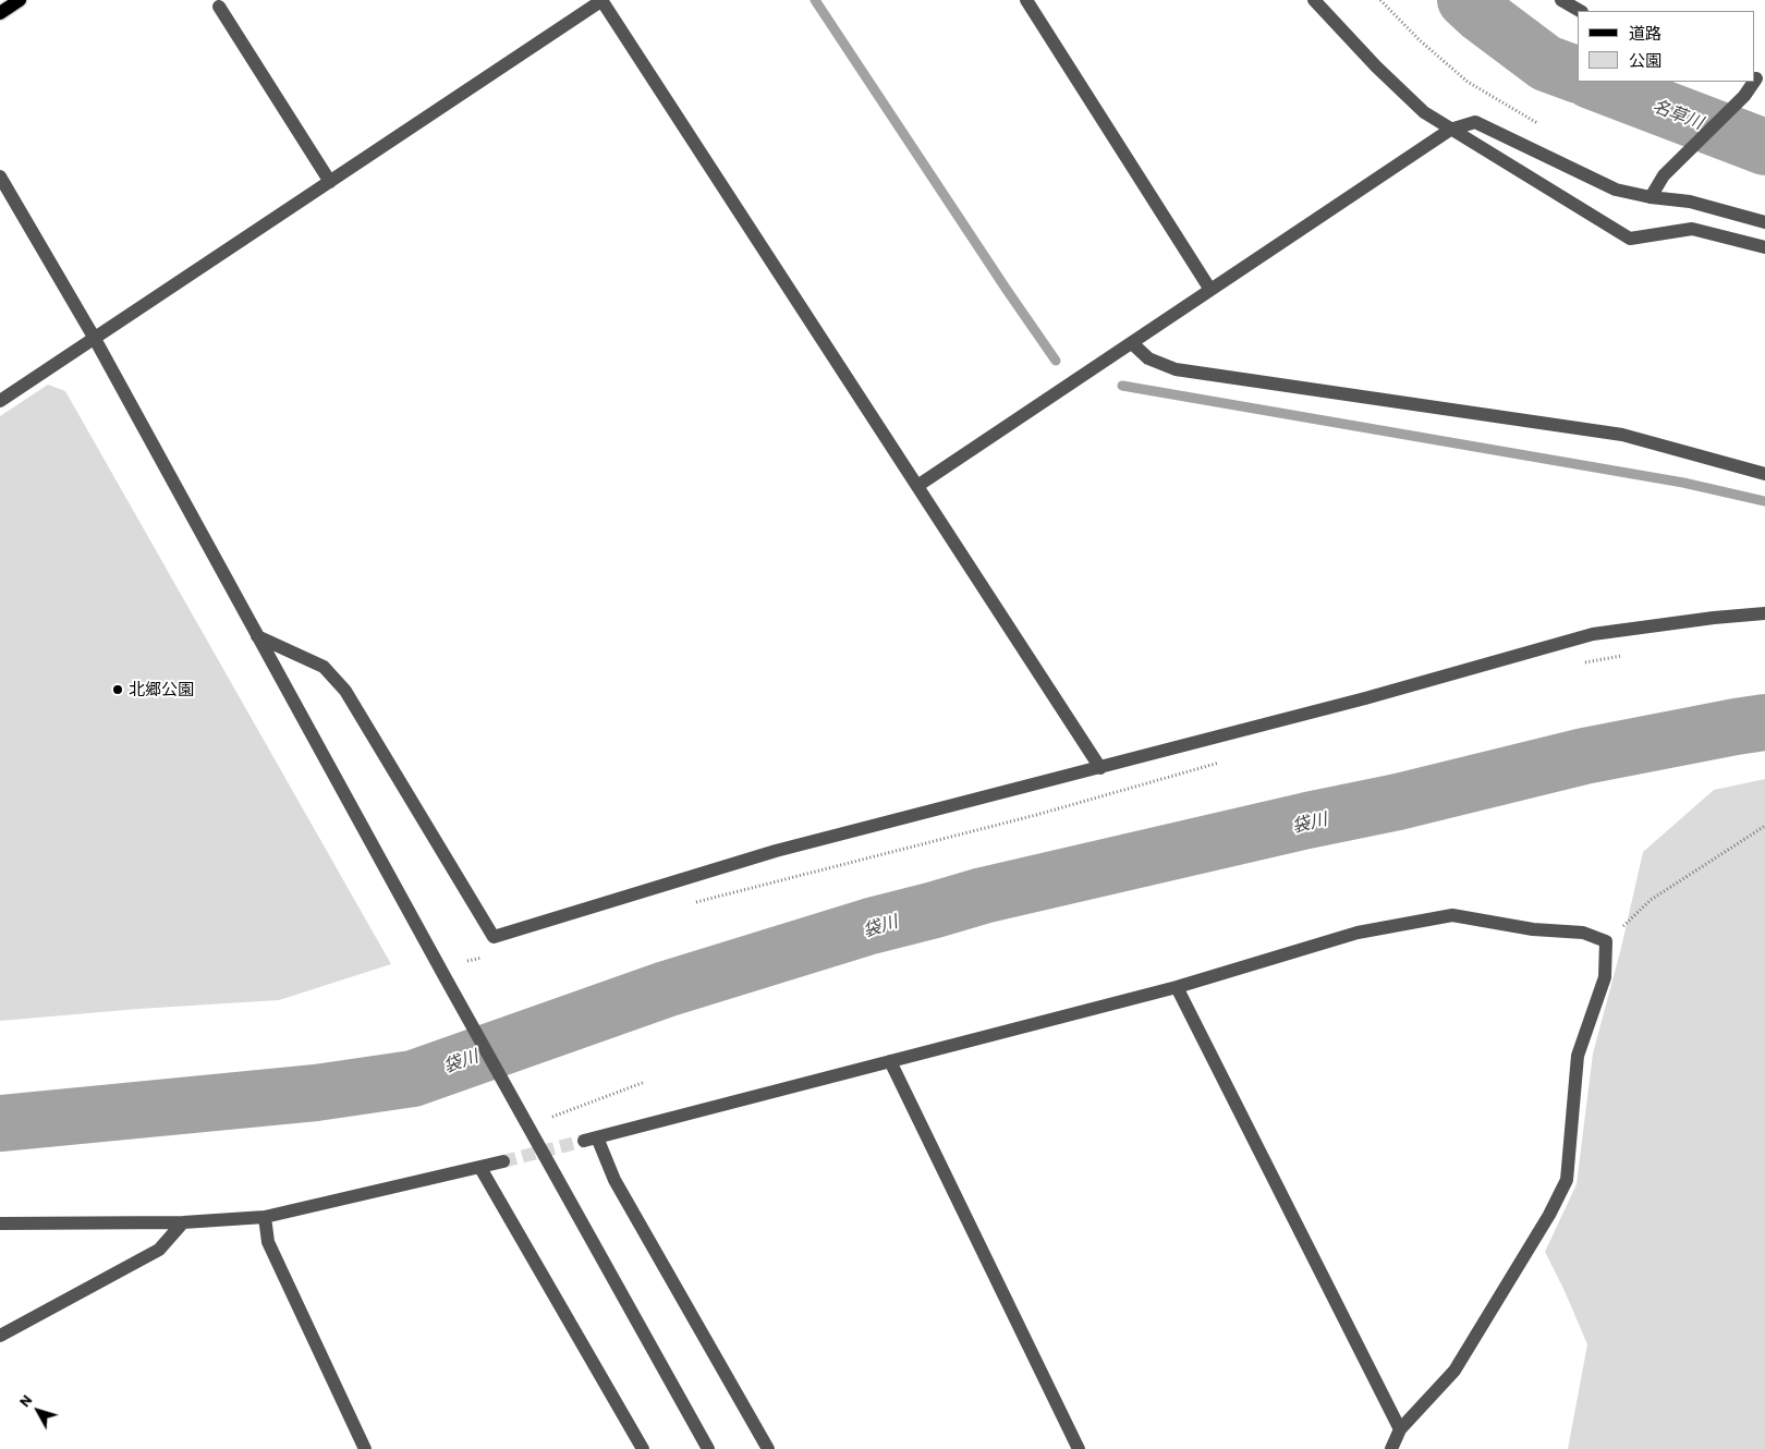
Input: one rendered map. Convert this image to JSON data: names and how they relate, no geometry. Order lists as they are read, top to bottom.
{
  "water": ["名草川", "袋川"],
  "places": ["北郷公園"],
  "legend": ["道路", "公園"],
  "north": "top left"
}
